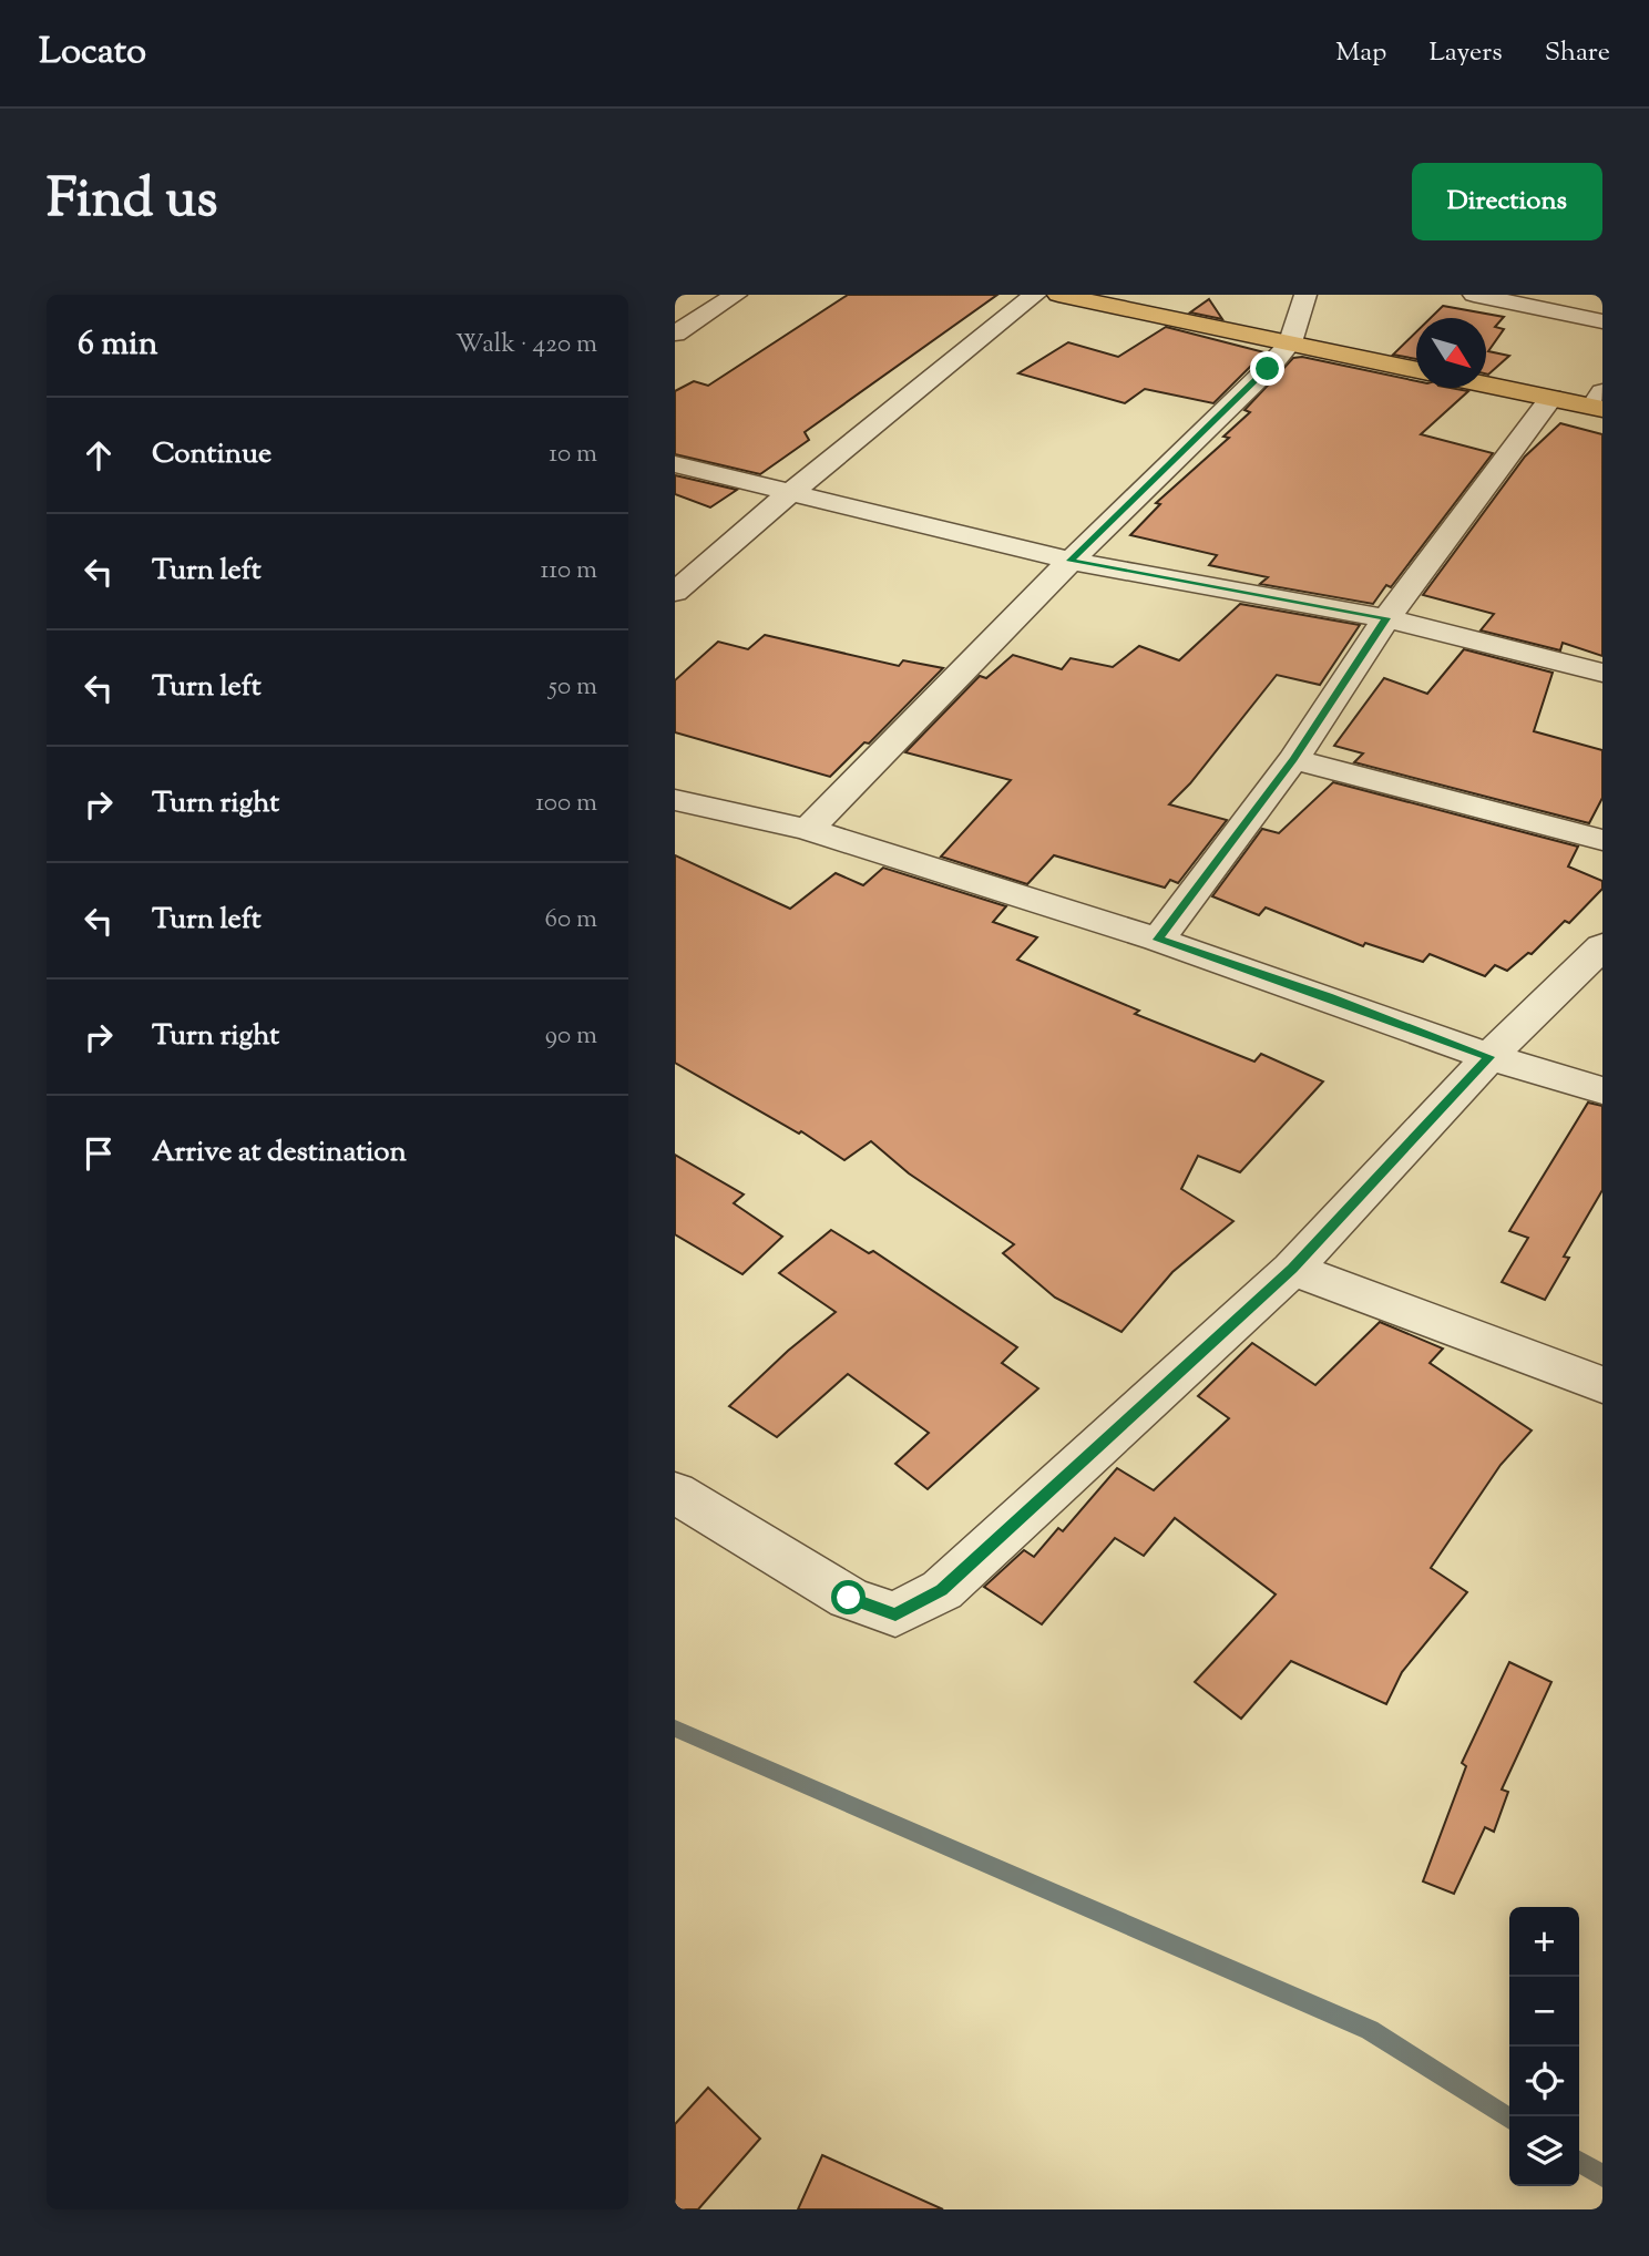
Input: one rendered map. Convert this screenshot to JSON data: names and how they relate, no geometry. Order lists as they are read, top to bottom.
{
  "north": "bottom right",
  "page": {
    "header": "Locato",
    "nav": ["Map", "Layers", "Share"],
    "title": "Find us",
    "buttons": "Directions",
    "heading": ["6 min", "Walk · 420 m"],
    "list": [
      ["Continue", "10 m"],
      ["Turn left", "110 m"],
      ["Turn left", "50 m"],
      ["Turn right", "100 m"],
      ["Turn left", "60 m"],
      ["Turn right", "90 m"],
      "Arrive at destination"
    ],
    "map_buttons": ["+", "−"]
  }
}
